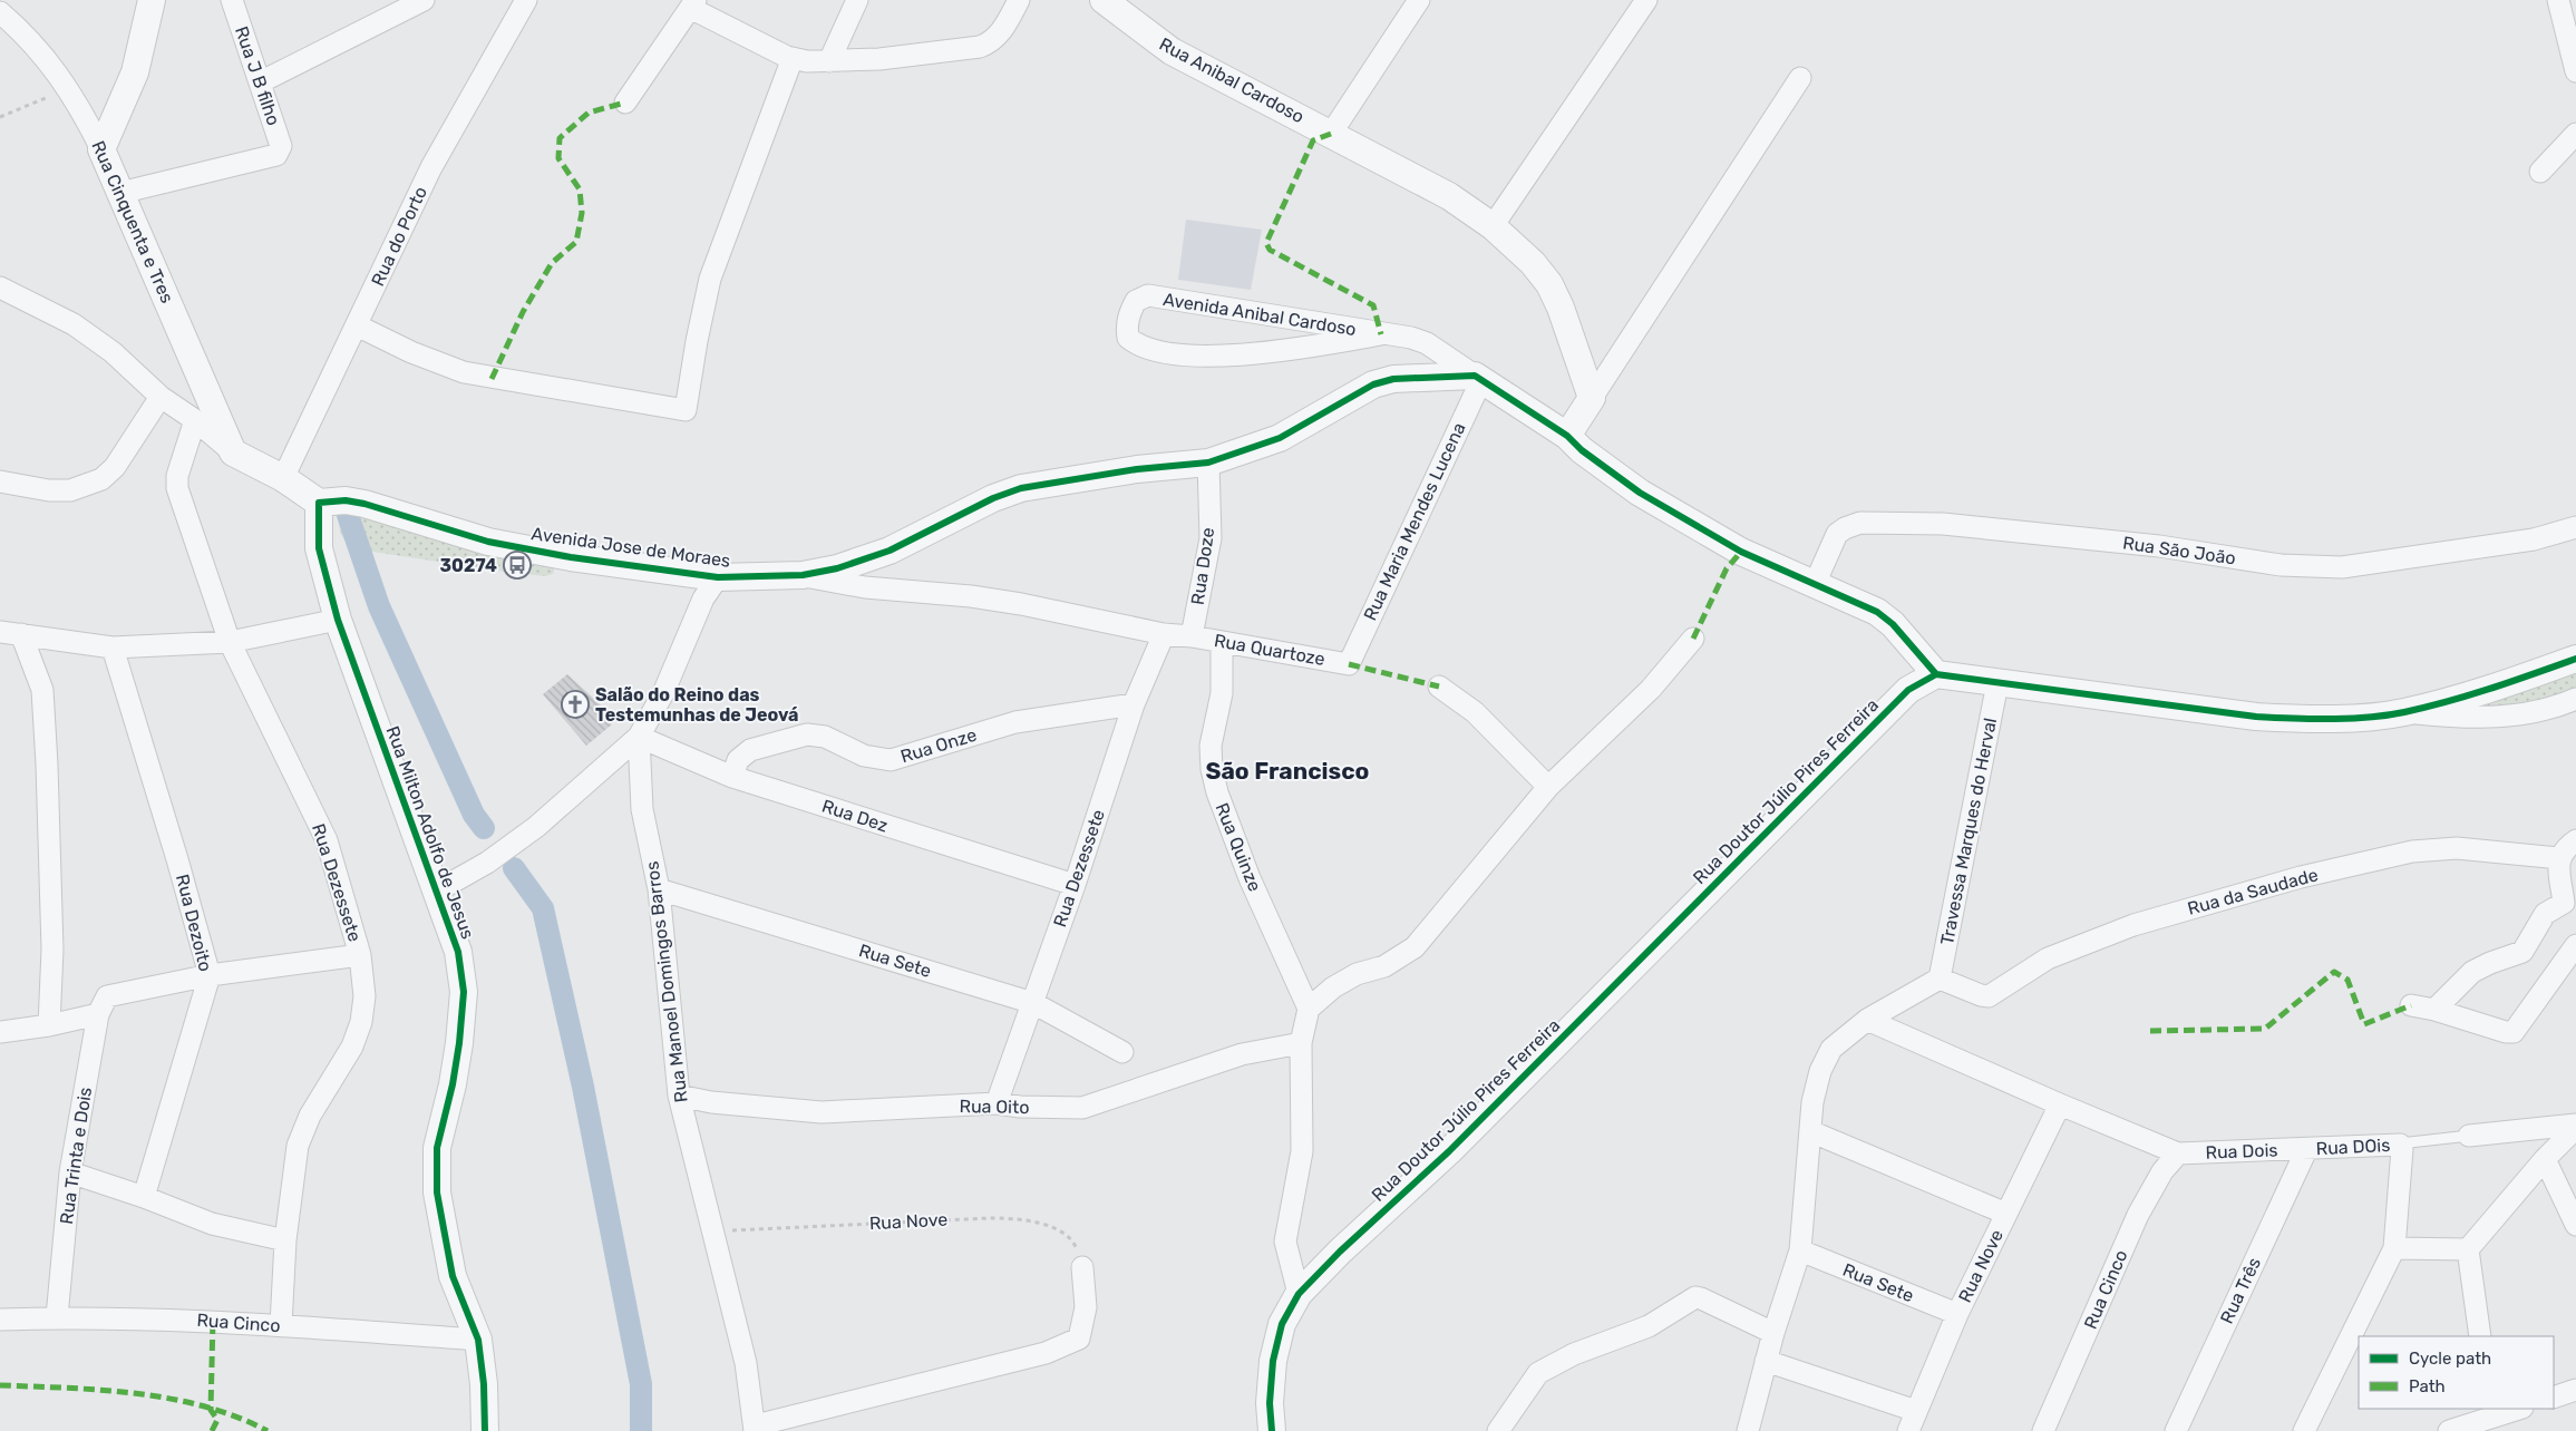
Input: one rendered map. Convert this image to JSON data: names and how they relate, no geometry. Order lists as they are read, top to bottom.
{
  "streets": {
    "street": [
      "Rua J B filho",
      "Rua Anibal Cardoso",
      "Rua Cinquenta e Tres",
      "Rua do Porto",
      "Avenida Anibal Cardoso",
      "Rua Maria Mendes Lucena",
      "Avenida Jose de Moraes",
      "Rua São João",
      "Rua Doze",
      "Rua Quartoze",
      "Rua Onze",
      "Rua Doutor Júlio Pires Ferreira",
      "Rua Dez",
      "Travessa Marques do Herval",
      "Rua Milton Adolfo de Jesus",
      "Rua Quinze",
      "Rua Dezessete",
      "Rua da Saudade",
      "Rua Dezoito",
      "Rua Sete",
      "Rua Manoel Domingos Barros",
      "Rua Oito",
      "Rua DOis",
      "Rua Dois",
      "Rua Trinta e Dois",
      "Rua Nove",
      "Rua Cinco",
      "Rua Três"
    ]
  },
  "crossings": [
    ["Rua J B filho", "Rua Cinquenta e Tres"],
    ["Avenida Anibal Cardoso", "Rua Maria Mendes Lucena"],
    ["Avenida Anibal Cardoso", "Avenida Jose de Moraes"],
    ["Rua Maria Mendes Lucena", "Avenida Jose de Moraes"],
    ["Rua Maria Mendes Lucena", "Rua Quartoze"],
    ["Avenida Jose de Moraes", "Rua Doze"],
    ["Avenida Jose de Moraes", "Rua Quartoze"],
    ["Avenida Jose de Moraes", "Rua Milton Adolfo de Jesus"],
    ["Rua Doze", "Rua Quartoze"],
    ["Rua Quartoze", "Rua Quinze"],
    ["Rua Quartoze", "Rua Dezessete"],
    ["Rua Onze", "Rua Dez"],
    ["Rua Onze", "Rua Dezessete"],
    ["Rua Dez", "Rua Dezessete"],
    ["Rua Dez", "Rua Manoel Domingos Barros"],
    ["Travessa Marques do Herval", "Rua da Saudade"],
    ["Rua Milton Adolfo de Jesus", "Rua Cinco"],
    ["Rua Dezessete", "Rua Sete"],
    ["Rua Dezessete", "Rua Oito"],
    ["Rua Dezessete", "Rua Cinco"],
    ["Rua Sete", "Rua Manoel Domingos Barros"],
    ["Rua Sete", "Rua Nove"],
    ["Rua Manoel Domingos Barros", "Rua Oito"],
    ["Rua Manoel Domingos Barros", "Rua Nove"],
    ["Rua DOis", "Rua Dois"],
    ["Rua DOis", "Rua Três"],
    ["Rua Dois", "Rua Cinco"],
    ["Rua Dois", "Rua Três"],
    ["Rua Trinta e Dois", "Rua Cinco"]
  ],
  "districts": ["São Francisco"],
  "places": {
    "bus stop": ["30274"],
    "church": ["Salão do Reino das Testemunhas de Jeová"]
  },
  "legend": ["Cycle path", "Path"]
}
